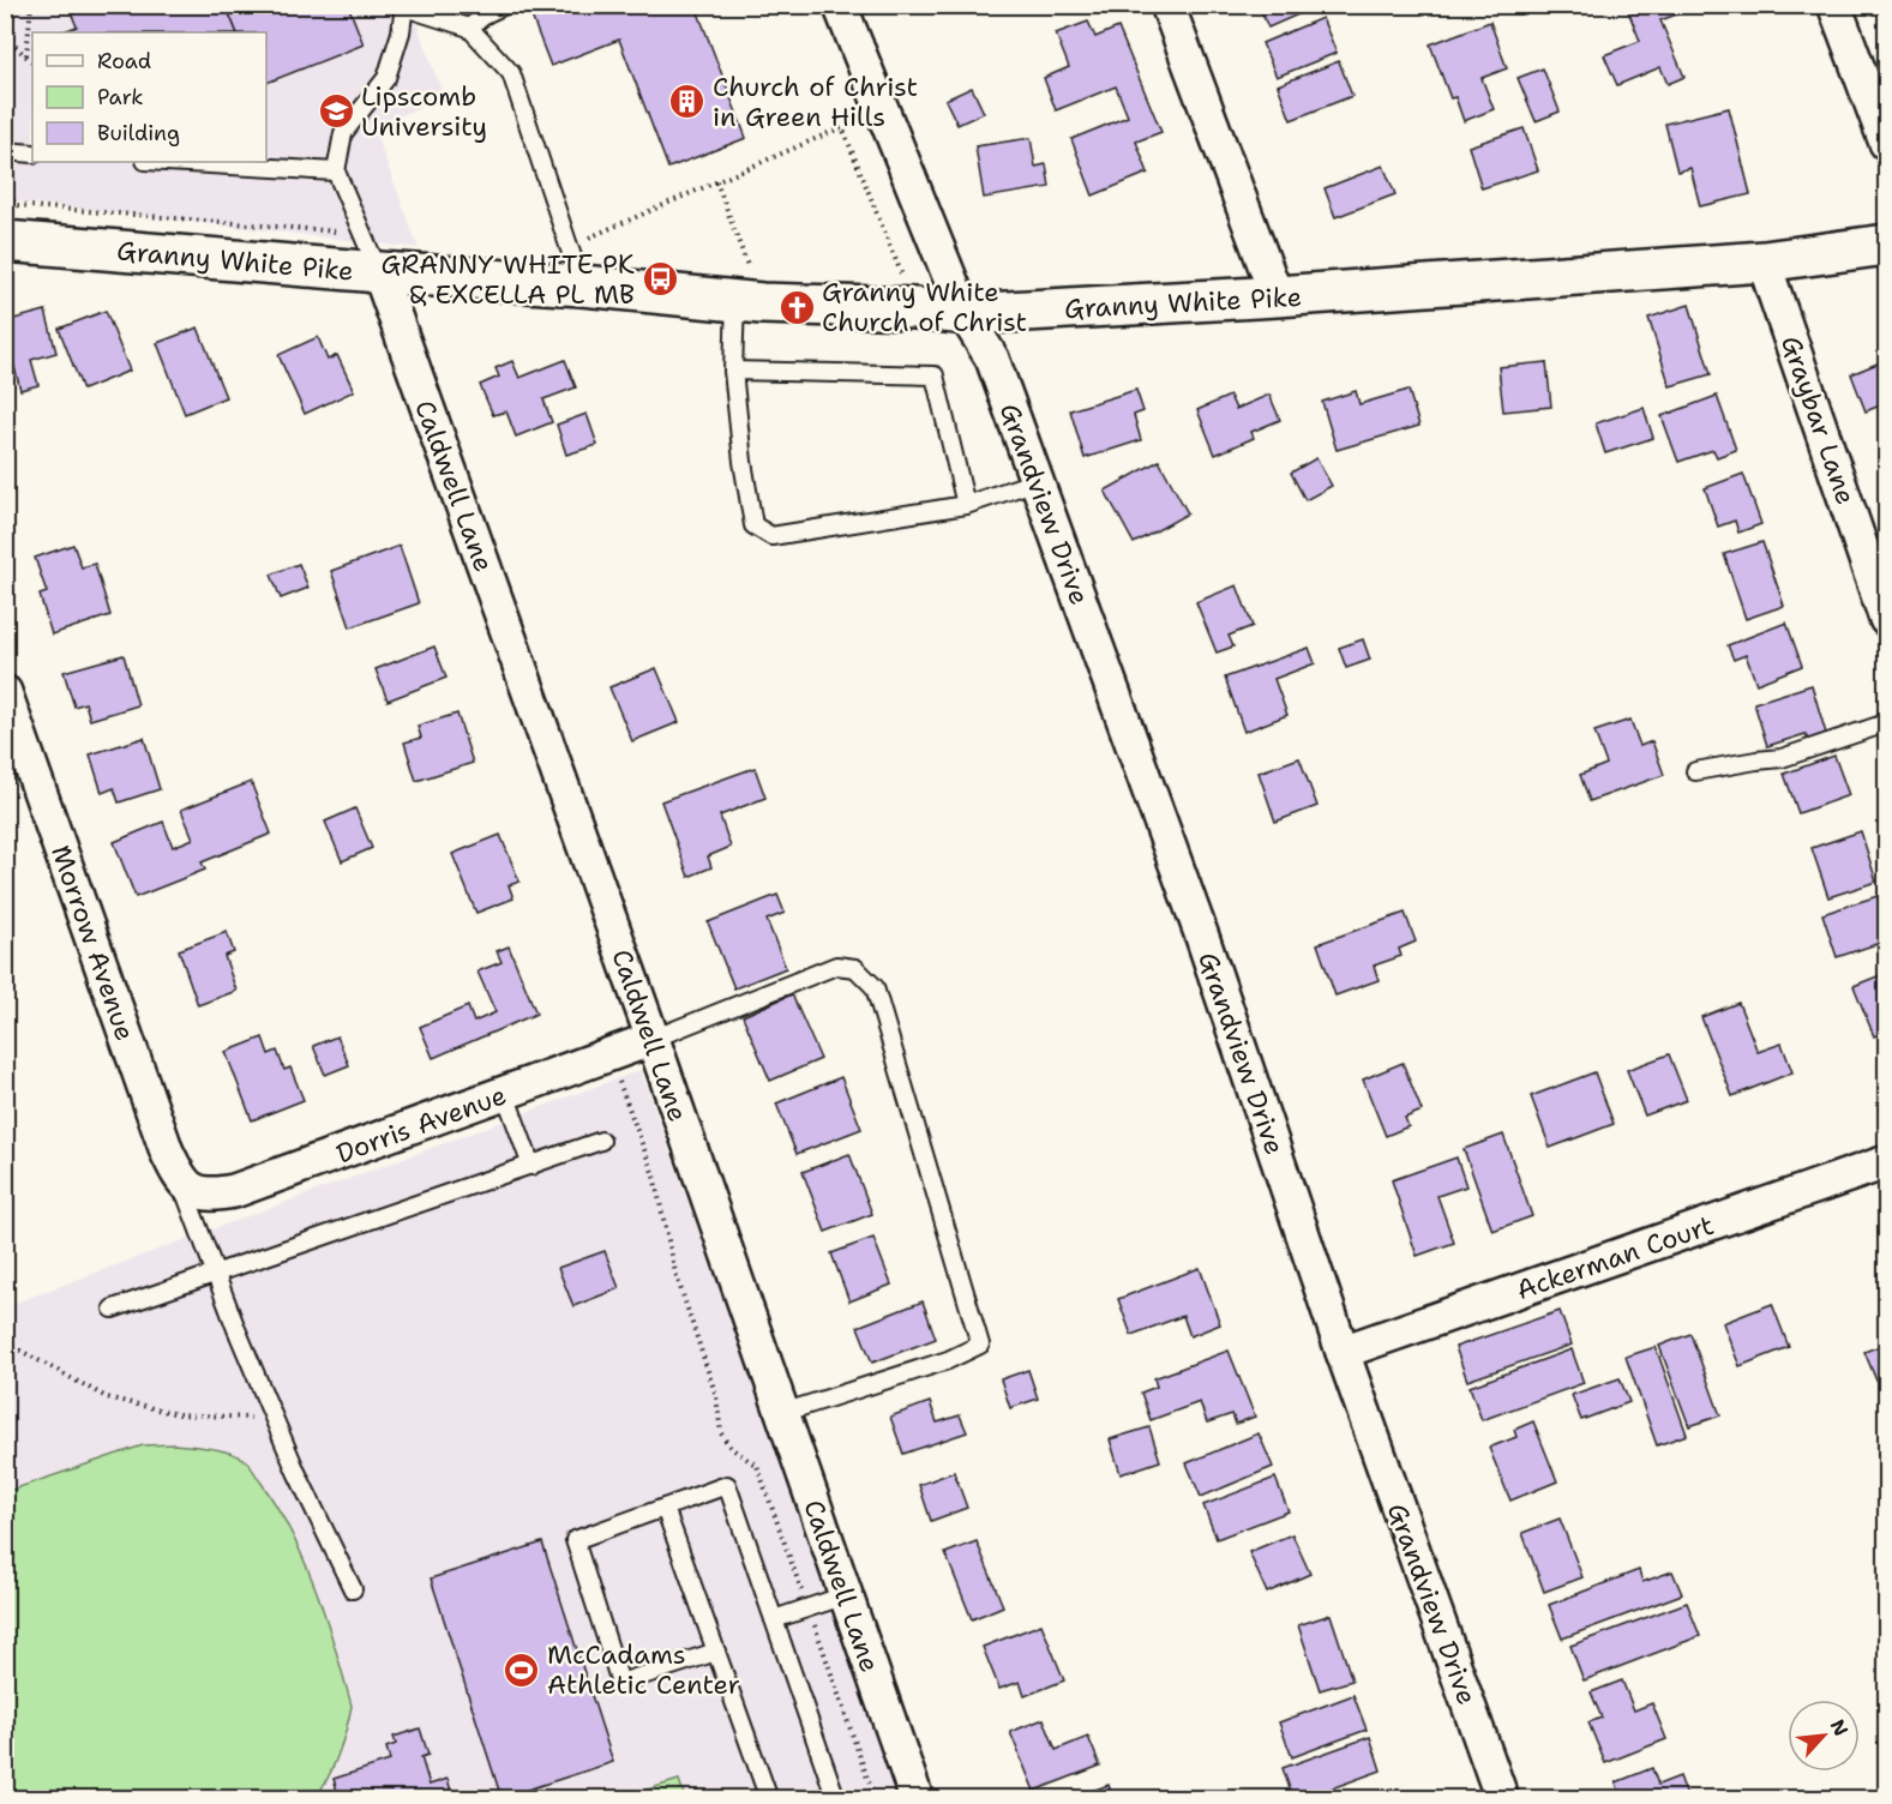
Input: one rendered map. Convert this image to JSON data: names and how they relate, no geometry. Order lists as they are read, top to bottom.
{
  "streets": {
    "main road": ["Granny White Pike"],
    "street": [
      "Graybar Lane",
      "Caldwell Lane",
      "Grandview Drive",
      "Morrow Avenue",
      "Dorris Avenue",
      "Ackerman Court"
    ]
  },
  "crossings": [
    ["Granny White Pike", "Graybar Lane"],
    ["Granny White Pike", "Caldwell Lane"],
    ["Granny White Pike", "Grandview Drive"],
    ["Caldwell Lane", "Dorris Avenue"],
    ["Grandview Drive", "Ackerman Court"],
    ["Morrow Avenue", "Dorris Avenue"]
  ],
  "places": {
    "building": ["Church of Christ in Green Hills"],
    "school or university": ["Lipscomb University"],
    "bus stop": ["GRANNY WHITE PK & EXCELLA PL MB"],
    "church": ["Granny White Church of Christ"],
    "sports": ["McCadams Athletic Center"]
  },
  "legend": ["Road", "Park", "Building"],
  "north": "top right"
}
